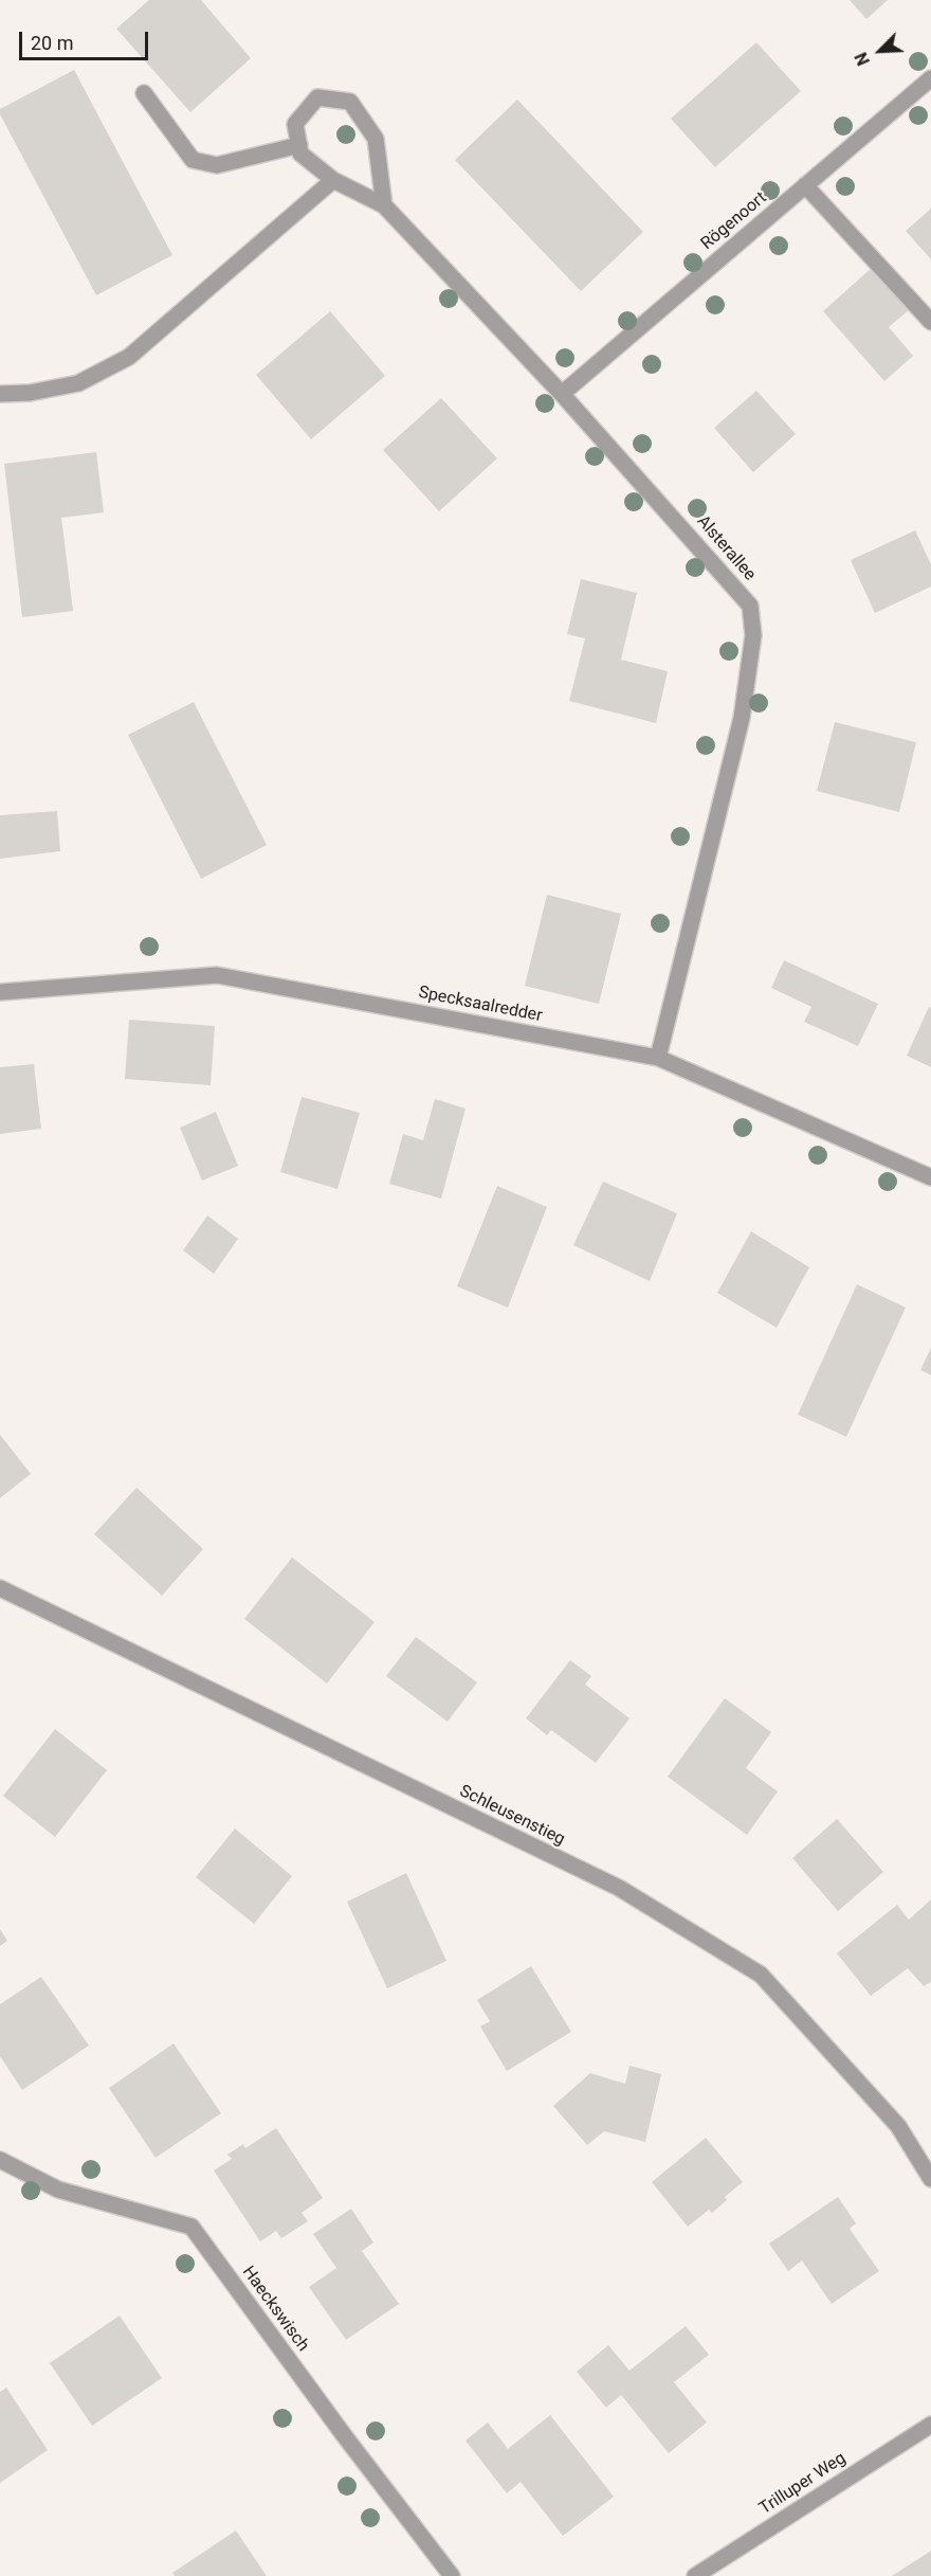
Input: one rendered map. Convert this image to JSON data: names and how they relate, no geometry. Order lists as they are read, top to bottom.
{
  "streets": {
    "street": [
      "Rögenoort",
      "Alsterallee",
      "Specksaalredder",
      "Schleusenstieg",
      "Haeckswisch",
      "Trilluper Weg"
    ]
  },
  "crossings": [
    ["Rögenoort", "Alsterallee"],
    ["Alsterallee", "Specksaalredder"]
  ],
  "scale_bar": "20 m",
  "north": "bottom left"
}
